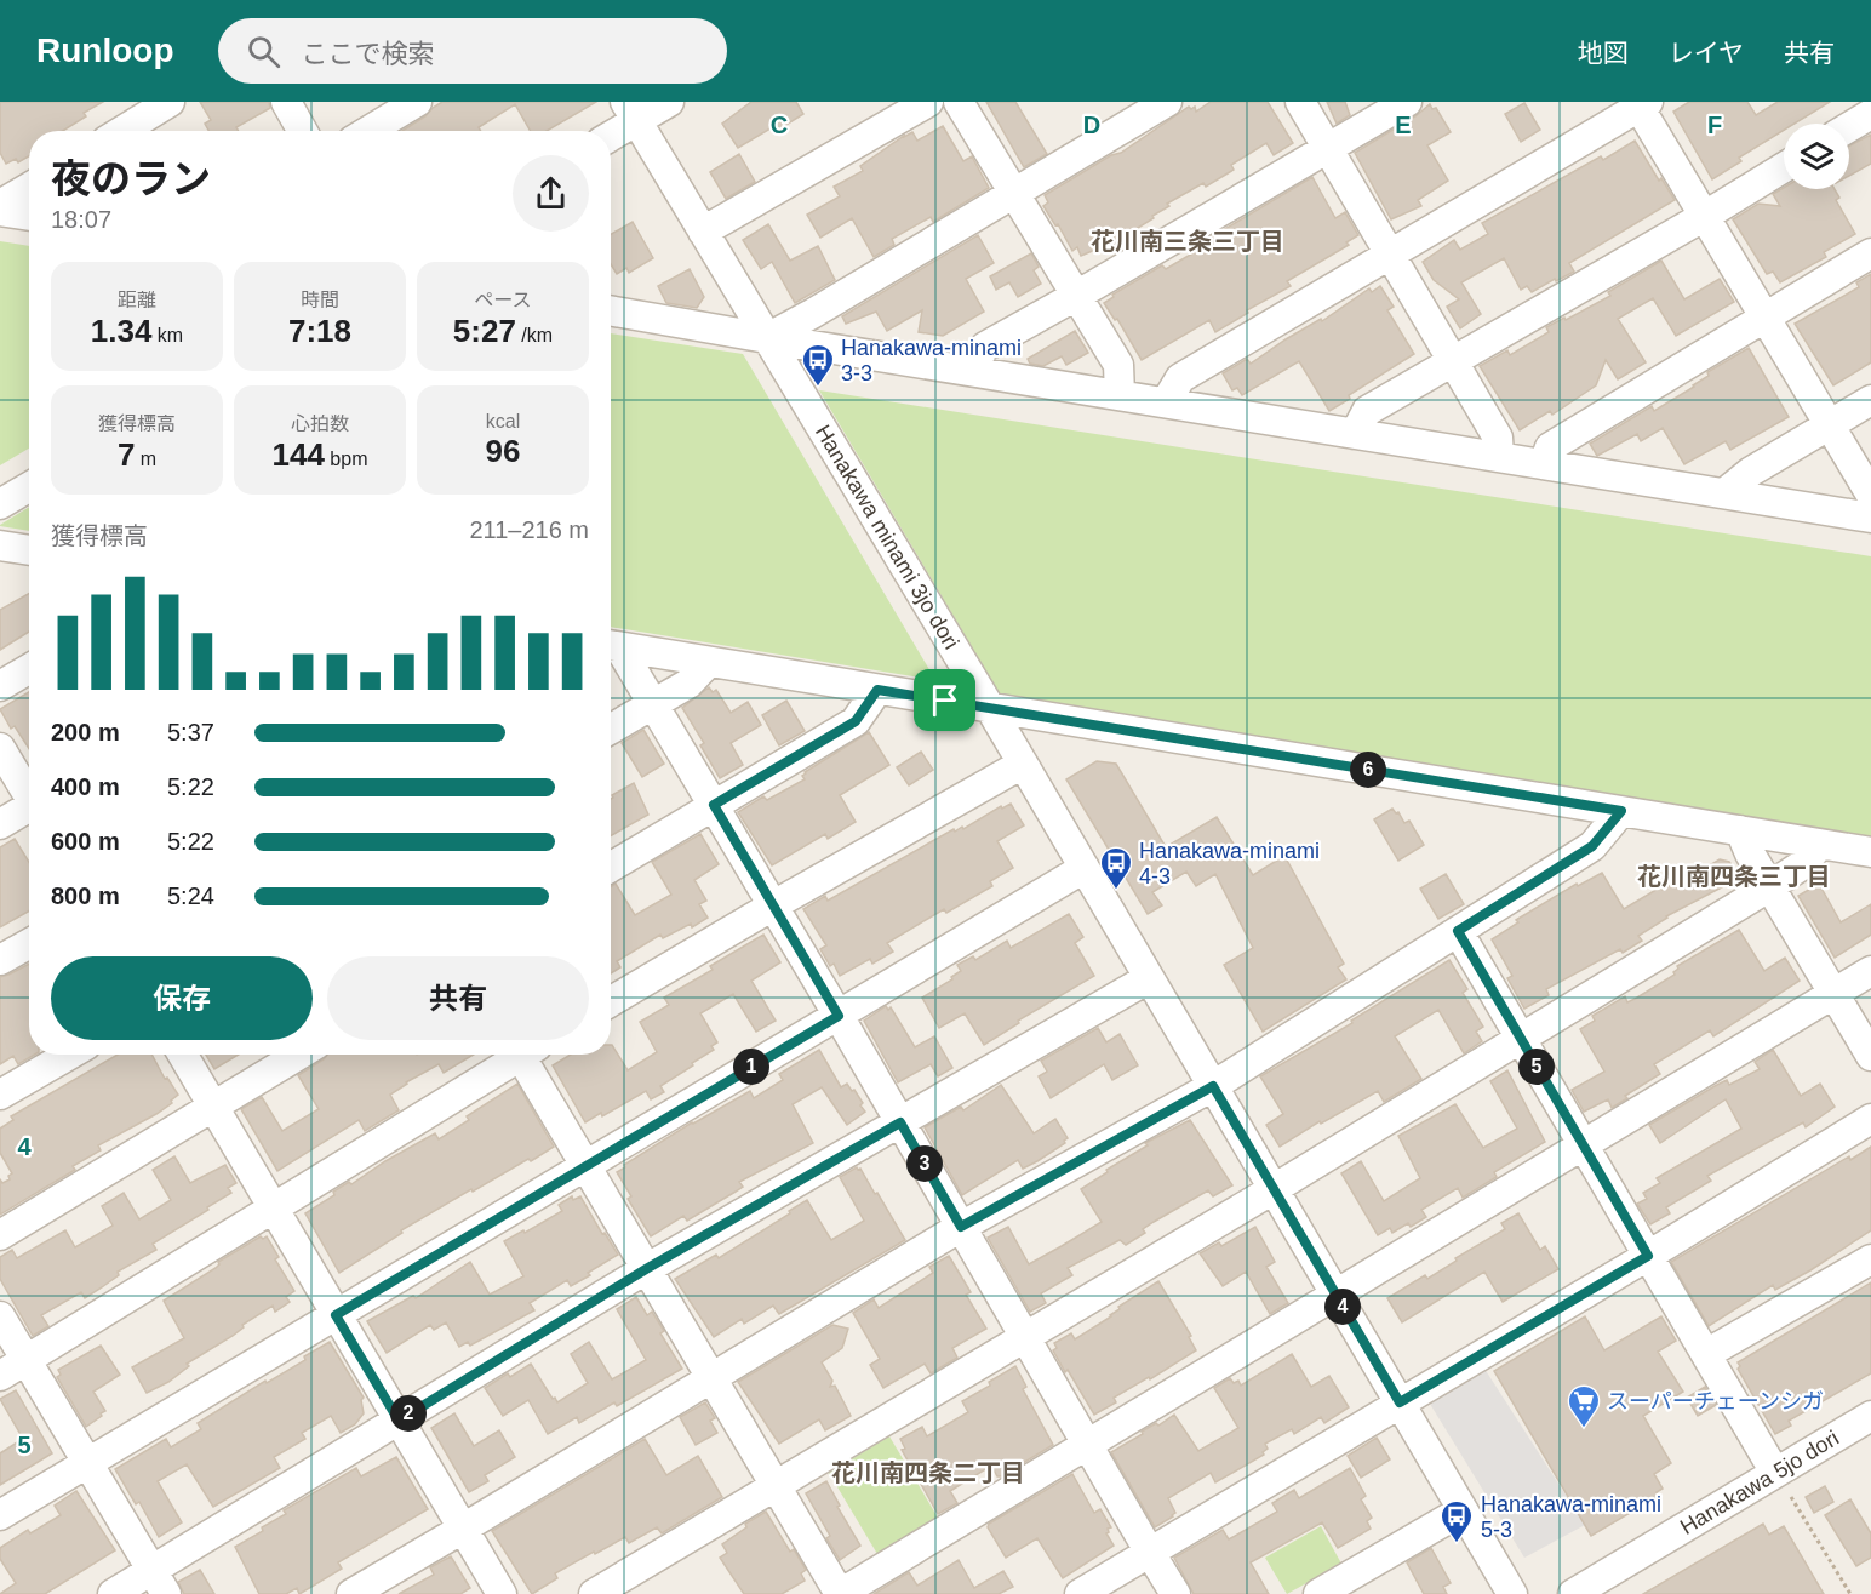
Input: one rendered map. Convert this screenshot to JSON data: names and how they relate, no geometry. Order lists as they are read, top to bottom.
{
  "streets": {
    "street": ["Hanakawa minami 3jo dori", "Hanakawa 5jo dori"]
  },
  "districts": ["花川南三条三丁目", "花川南四条三丁目", "花川南四条二丁目"],
  "places": {
    "bus stop": ["Hanakawa-minami 3-3", "Hanakawa-minami 4-3", "Hanakawa-minami 5-3"],
    "supermarket": ["スーパーチェーンシガ"]
  },
  "page": {
    "header": "Runloop",
    "search": "ここで検索",
    "nav": ["地図", "レイヤ", "共有"],
    "heading": ["夜のラン", "18:07"],
    "stats": [
      ["距離", "1.34 km"],
      ["時間", "7:18"],
      ["ペース", "5:27 /km"],
      ["獲得標高", "7 m"],
      ["心拍数", "144 bpm"],
      ["kcal", "96"]
    ],
    "chart": ["獲得標高", "211–216 m"],
    "list": [
      {
        "name": "200 m",
        "note": "5:37"
      },
      {
        "name": "400 m",
        "note": "5:22"
      },
      {
        "name": "600 m",
        "note": "5:22"
      },
      {
        "name": "800 m",
        "note": "5:24"
      }
    ],
    "pins": [
      "6",
      "1",
      "5",
      "3",
      "4",
      "2"
    ],
    "buttons": ["保存", "共有"]
  },
  "grid": {
    "columns": [
      "C",
      "D",
      "E",
      "F"
    ],
    "rows": ["4", "5"]
  }
}
